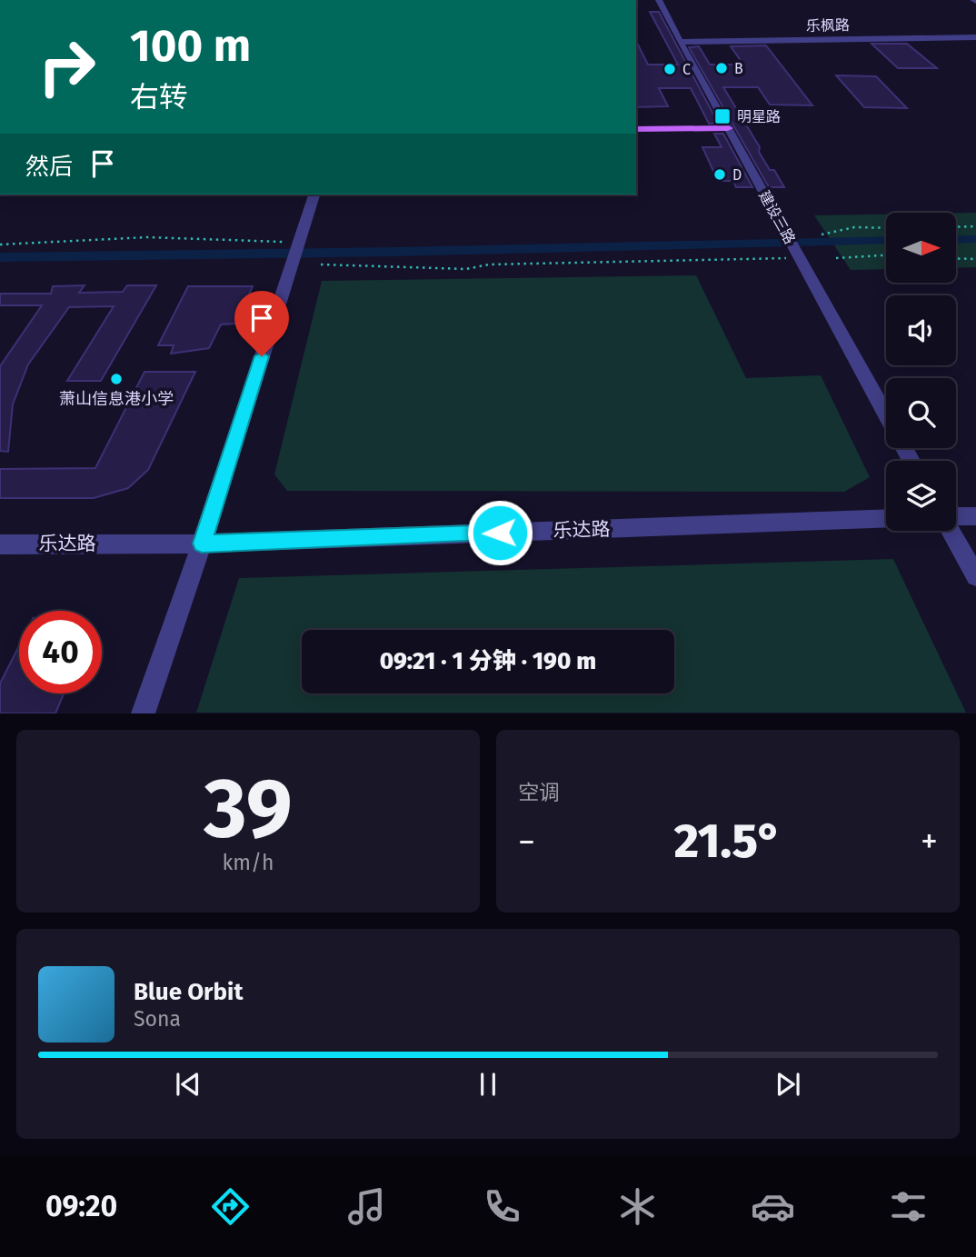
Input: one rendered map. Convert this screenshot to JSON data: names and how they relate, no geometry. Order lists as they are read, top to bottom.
{
  "streets": {
    "street": ["乐枫路", "建设三路", "乐达路"]
  },
  "crossings": [
    ["乐枫路", "建设三路"]
  ],
  "places": {
    "other": [
      "B",
      "C",
      "D",
      "萧山信息港小学"
    ],
    "transit": ["明星路"]
  },
  "north": "right",
  "page": {
    "turn": ["100 m", "右转"],
    "then": "然后",
    "limit": "40",
    "trip": "09:21 · 1 分钟 · 190 m",
    "tile": [
      ["39", "km/h"],
      "空调"
    ],
    "heat": ["−", "21.5°", "+"],
    "song": ["Blue Orbit", "Sona"],
    "tabs": "09:20"
  }
}
